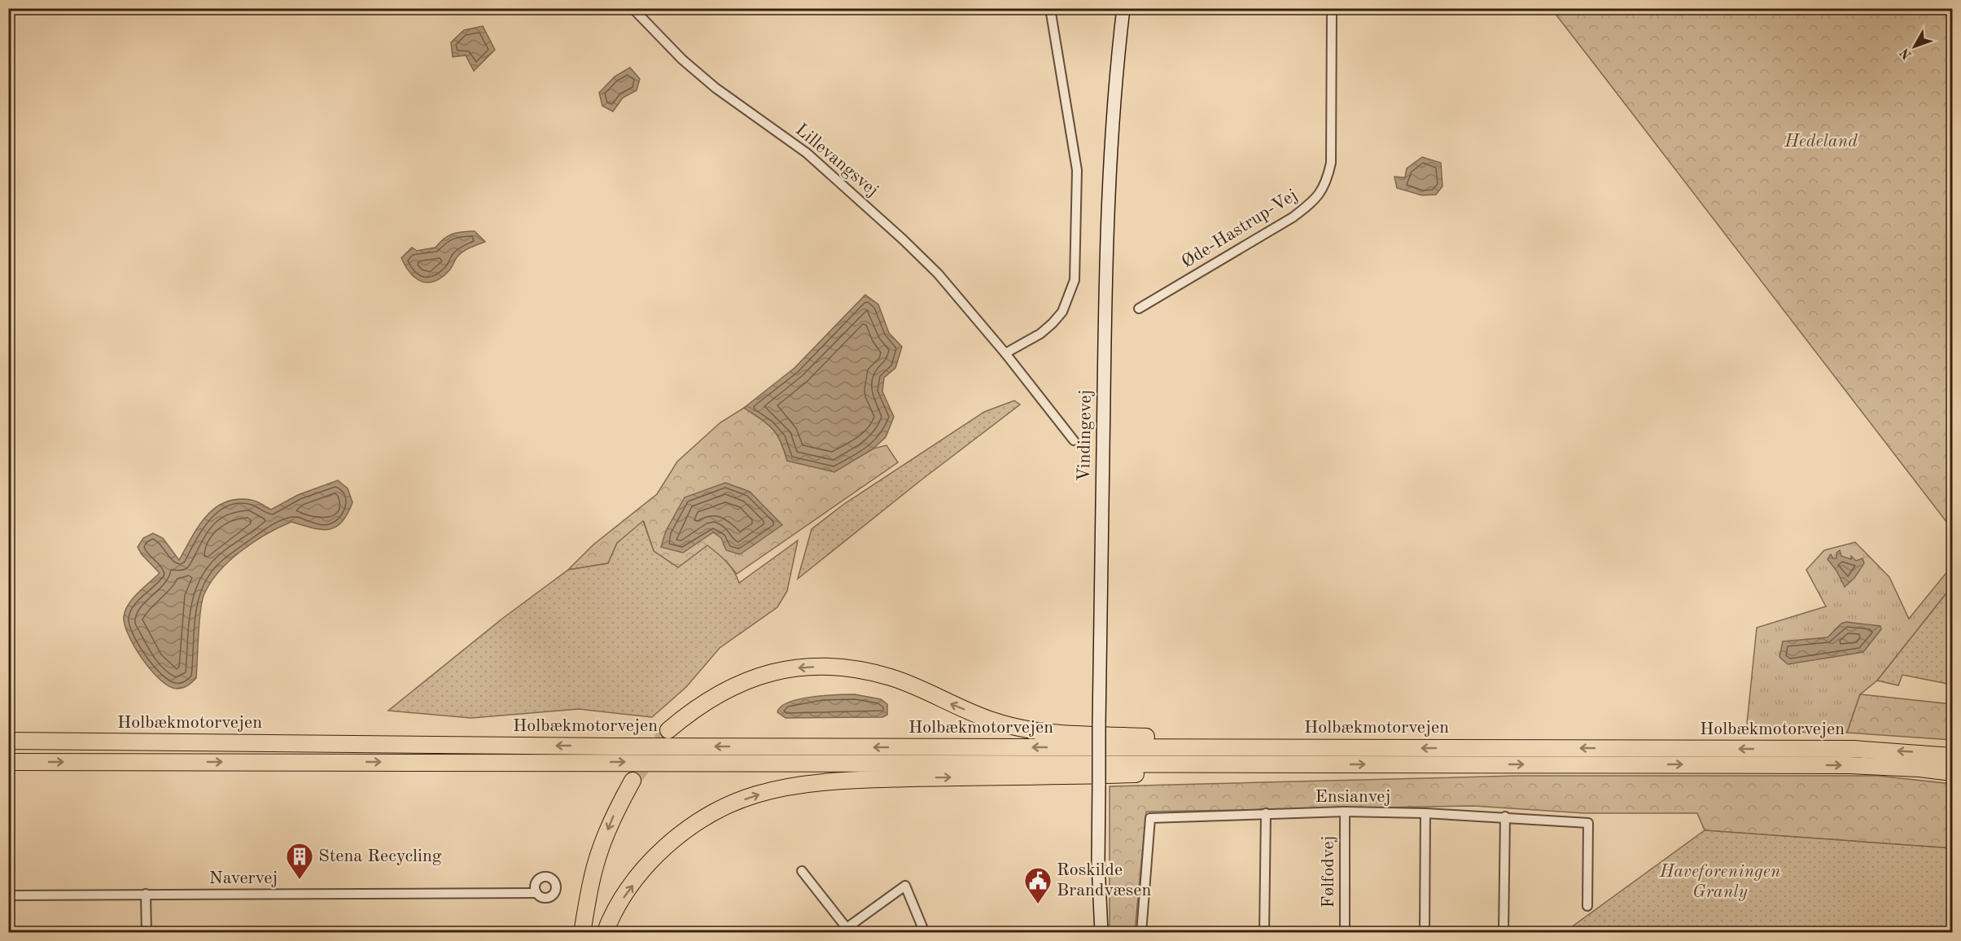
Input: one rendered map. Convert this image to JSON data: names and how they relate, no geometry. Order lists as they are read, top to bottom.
{
  "streets": {
    "highway": ["Holbækmotorvejen"],
    "main road": ["Vindingevej"],
    "street": [
      "Lillevangsvej",
      "Øde-Hastrup-Vej",
      "Ensianvej",
      "Følfodvej",
      "Navervej"
    ]
  },
  "crossings": [
    ["Ensianvej", "Følfodvej"]
  ],
  "parks": ["Hedeland", "Haveforeningen Granly"],
  "places": {
    "building": ["Stena Recycling"],
    "public building": ["Roskilde Brandvæsen"]
  },
  "north": "bottom left"
}
